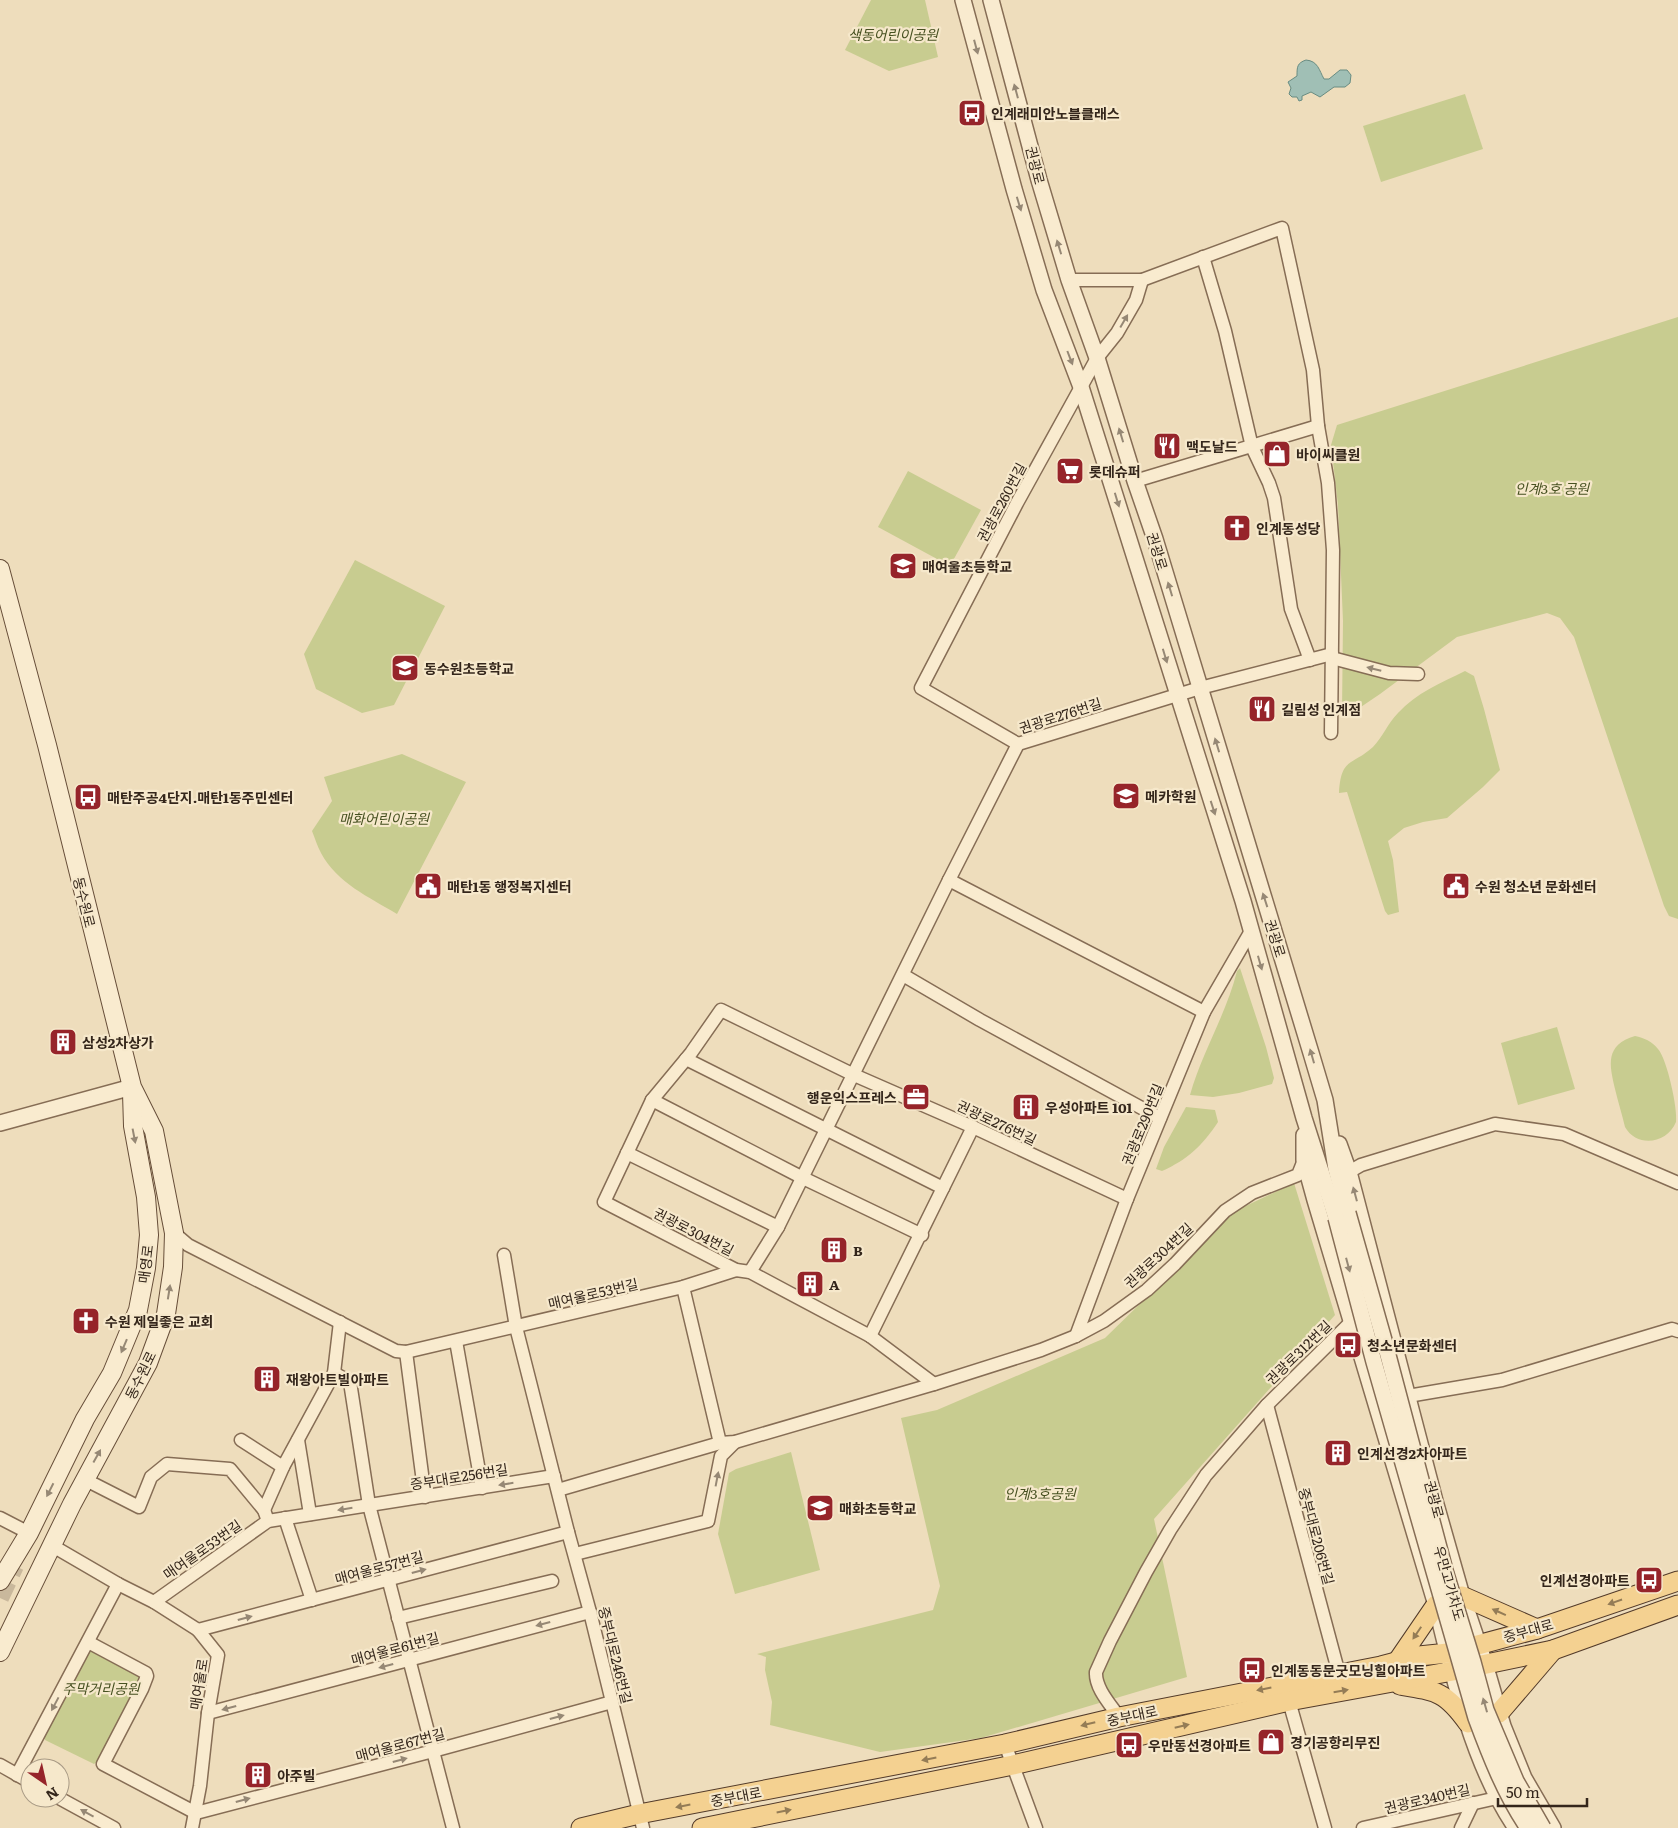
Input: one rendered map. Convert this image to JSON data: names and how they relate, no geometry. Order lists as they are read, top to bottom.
{
  "streets": {
    "main road": ["동수원로", "매영로", "중부대로"],
    "street": [
      "권광로",
      "권광로260번길",
      "권광로276번길",
      "권광로290번길",
      "권광로304번길",
      "매여울로53번길",
      "권광로312번길",
      "중부대로256번길",
      "중부대로206번길",
      "매여울로57번길",
      "우만고가차도",
      "매여울로61번길",
      "중부대로246번길",
      "매여울로",
      "매여울로67번길",
      "권광로340번길"
    ]
  },
  "crossings": [
    ["권광로", "권광로260번길"],
    ["권광로", "권광로276번길"],
    ["권광로", "권광로290번길"],
    ["권광로", "권광로304번길"],
    ["권광로", "권광로312번길"],
    ["권광로", "우만고가차도"],
    ["권광로", "중부대로"],
    ["권광로", "권광로340번길"],
    ["권광로260번길", "권광로276번길"],
    ["권광로276번길", "권광로290번길"],
    ["권광로276번길", "권광로304번길"],
    ["동수원로", "매영로"],
    ["동수원로", "매여울로"],
    ["권광로290번길", "권광로304번길"],
    ["권광로304번길", "매여울로53번길"],
    ["매여울로53번길", "중부대로256번길"],
    ["매여울로53번길", "중부대로246번길"],
    ["매여울로53번길", "매여울로"],
    ["권광로312번길", "중부대로206번길"],
    ["권광로312번길", "중부대로"],
    ["중부대로256번길", "중부대로246번길"],
    ["중부대로206번길", "중부대로"],
    ["매여울로57번길", "중부대로246번길"],
    ["매여울로57번길", "매여울로"],
    ["중부대로", "중부대로246번길"],
    ["매여울로61번길", "중부대로246번길"],
    ["매여울로61번길", "매여울로"],
    ["중부대로246번길", "매여울로67번길"],
    ["매여울로", "매여울로67번길"]
  ],
  "one_way": ["매영로", "매여울로67번길"],
  "parks": [
    "색동어린이공원",
    "인계3호 공원",
    "매화어린이공원",
    "인계3호공원",
    "주막거리공원"
  ],
  "places": {
    "bus stop": [
      "인계래미안노블클래스",
      "매탄주공4단지.매탄1동주민센터",
      "청소년문화센터",
      "인계선경아파트",
      "인계동동문굿모닝힐아파트",
      "우만동선경아파트"
    ],
    "restaurant": ["맥도날드", "길림성 인계점"],
    "shop": ["바이씨클원", "경기공항리무진"],
    "supermarket": ["롯데슈퍼"],
    "church": ["인계동성당", "수원 제일좋은 교회"],
    "school or university": [
      "매여울초등학교",
      "동수원초등학교",
      "메카학원",
      "매화초등학교"
    ],
    "public building": ["매탄1동 행정복지센터", "수원 청소년 문화센터"],
    "building": [
      "삼성2차상가",
      "우성아파트 101",
      "B",
      "A",
      "재왕아트빌아파트",
      "인계선경2차아파트",
      "아주빌"
    ],
    "office": ["행운익스프레스"]
  },
  "scale_bar": "50 m",
  "north": "bottom right"
}
